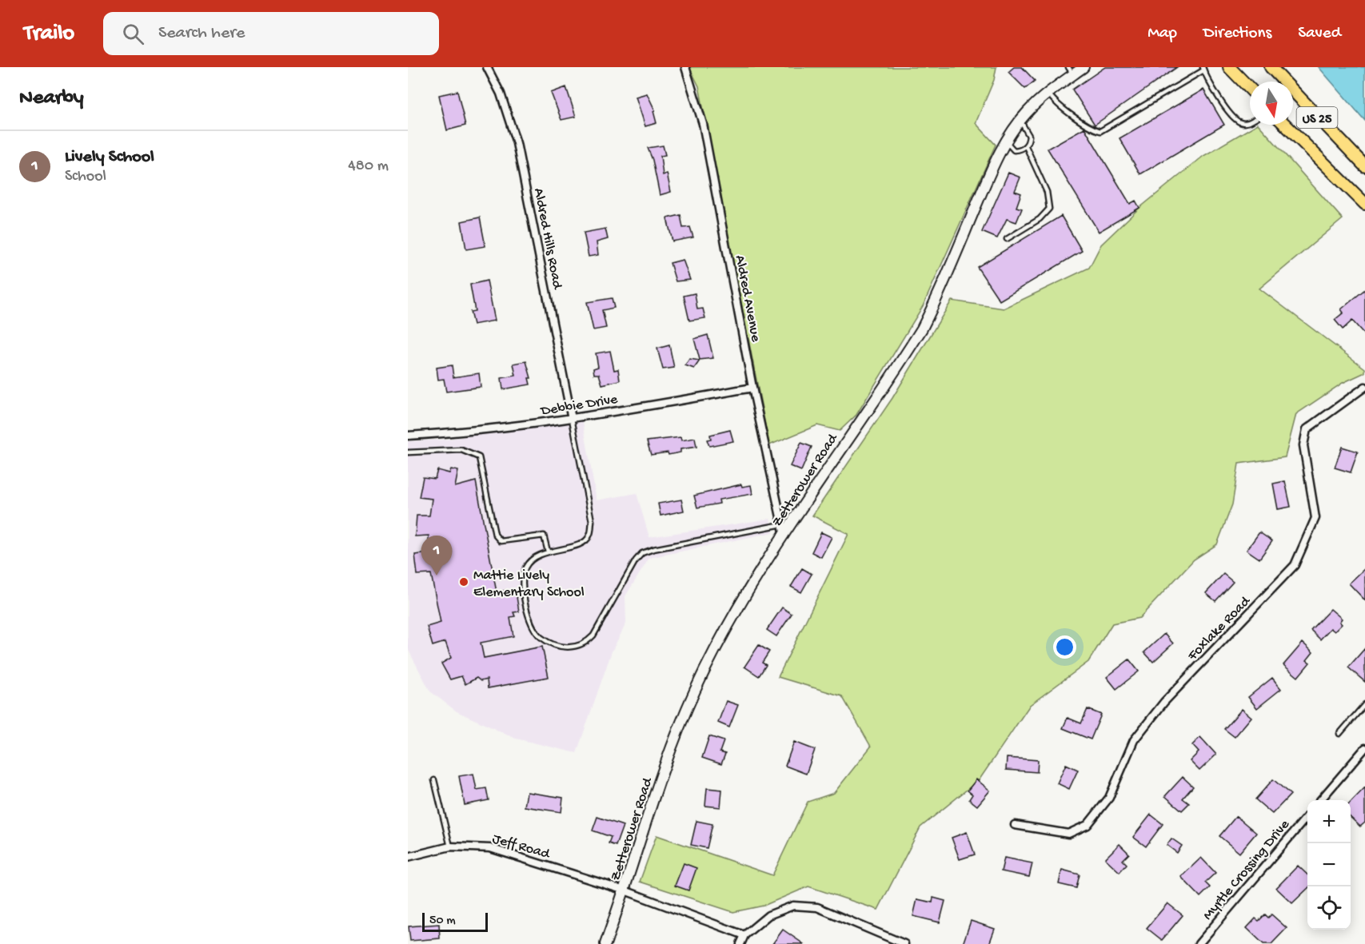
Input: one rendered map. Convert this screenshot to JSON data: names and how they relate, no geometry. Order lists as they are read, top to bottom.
{
  "streets": {
    "main road": ["US 25"],
    "street": [
      "Aldred Hills Road",
      "Aldred Avenue",
      "Debbie Drive",
      "Zetterower Road",
      "Foxlake Road",
      "Jeff Road",
      "Myrtle Crossing Drive"
    ]
  },
  "crossings": [
    ["Aldred Hills Road", "Debbie Drive"],
    ["Aldred Avenue", "Debbie Drive"],
    ["Aldred Avenue", "Zetterower Road"],
    ["Zetterower Road", "Jeff Road"]
  ],
  "places": ["Mattie Lively Elementary School"],
  "scale_bar": "50 m",
  "north": "bottom",
  "page": {
    "header": "Trailo",
    "search": "Search here",
    "nav": ["Map", "Directions", "Saved"],
    "heading": "Nearby",
    "list": [
      {
        "mark": "1",
        "name": "Lively School",
        "note": "School",
        "value": "480 m"
      }
    ],
    "pins": "1",
    "map_buttons": ["+", "−"],
    "scale": "50 m"
  }
}
